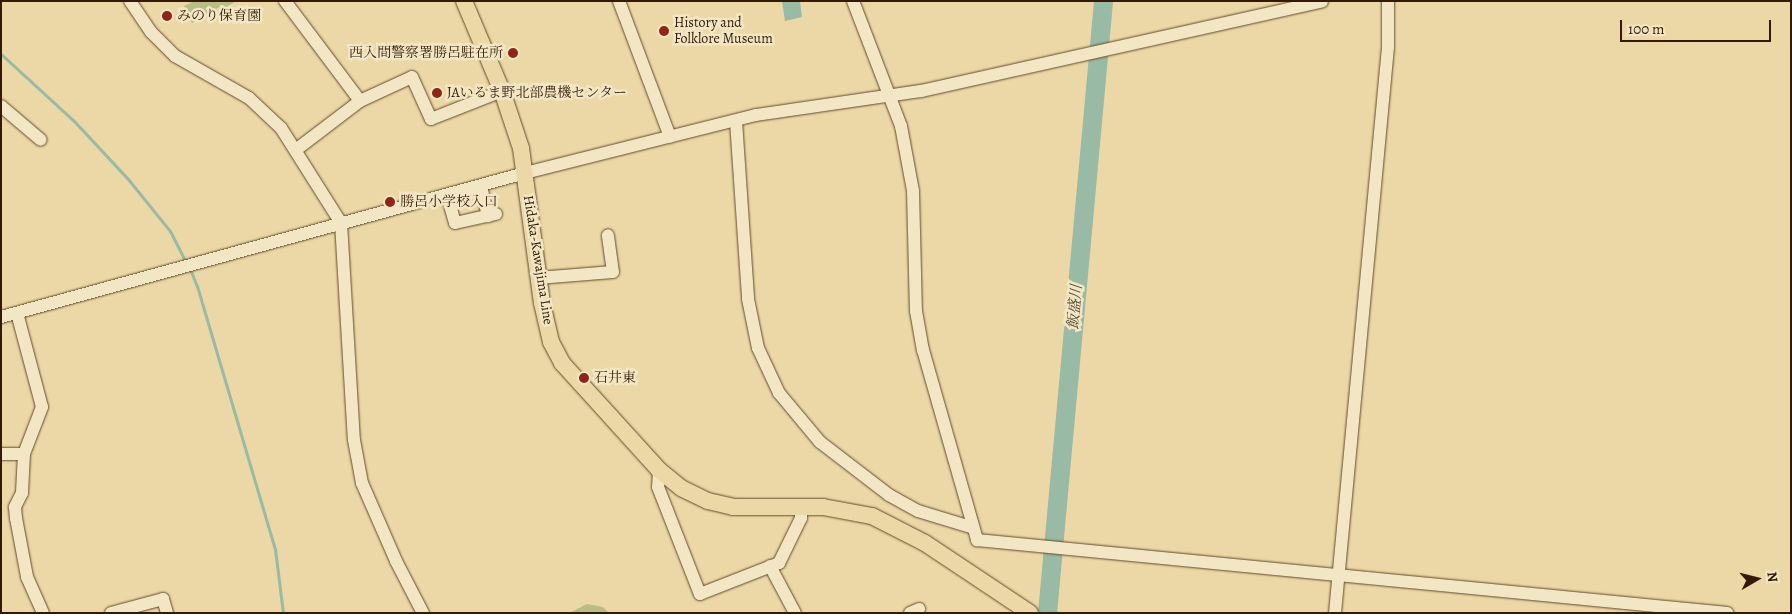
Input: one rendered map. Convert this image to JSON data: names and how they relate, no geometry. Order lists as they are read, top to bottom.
{
  "streets": {
    "main road": ["Hidaka-Kawajima Line"]
  },
  "water": ["飯盛川"],
  "places": [
    "みのり保育園",
    "History and Folklore Museum",
    "西入間警察署勝呂駐在所",
    "JAいるま野北部農機センター",
    "勝呂小学校入口",
    "石井東"
  ],
  "scale_bar": "100 m",
  "north": "right"
}
